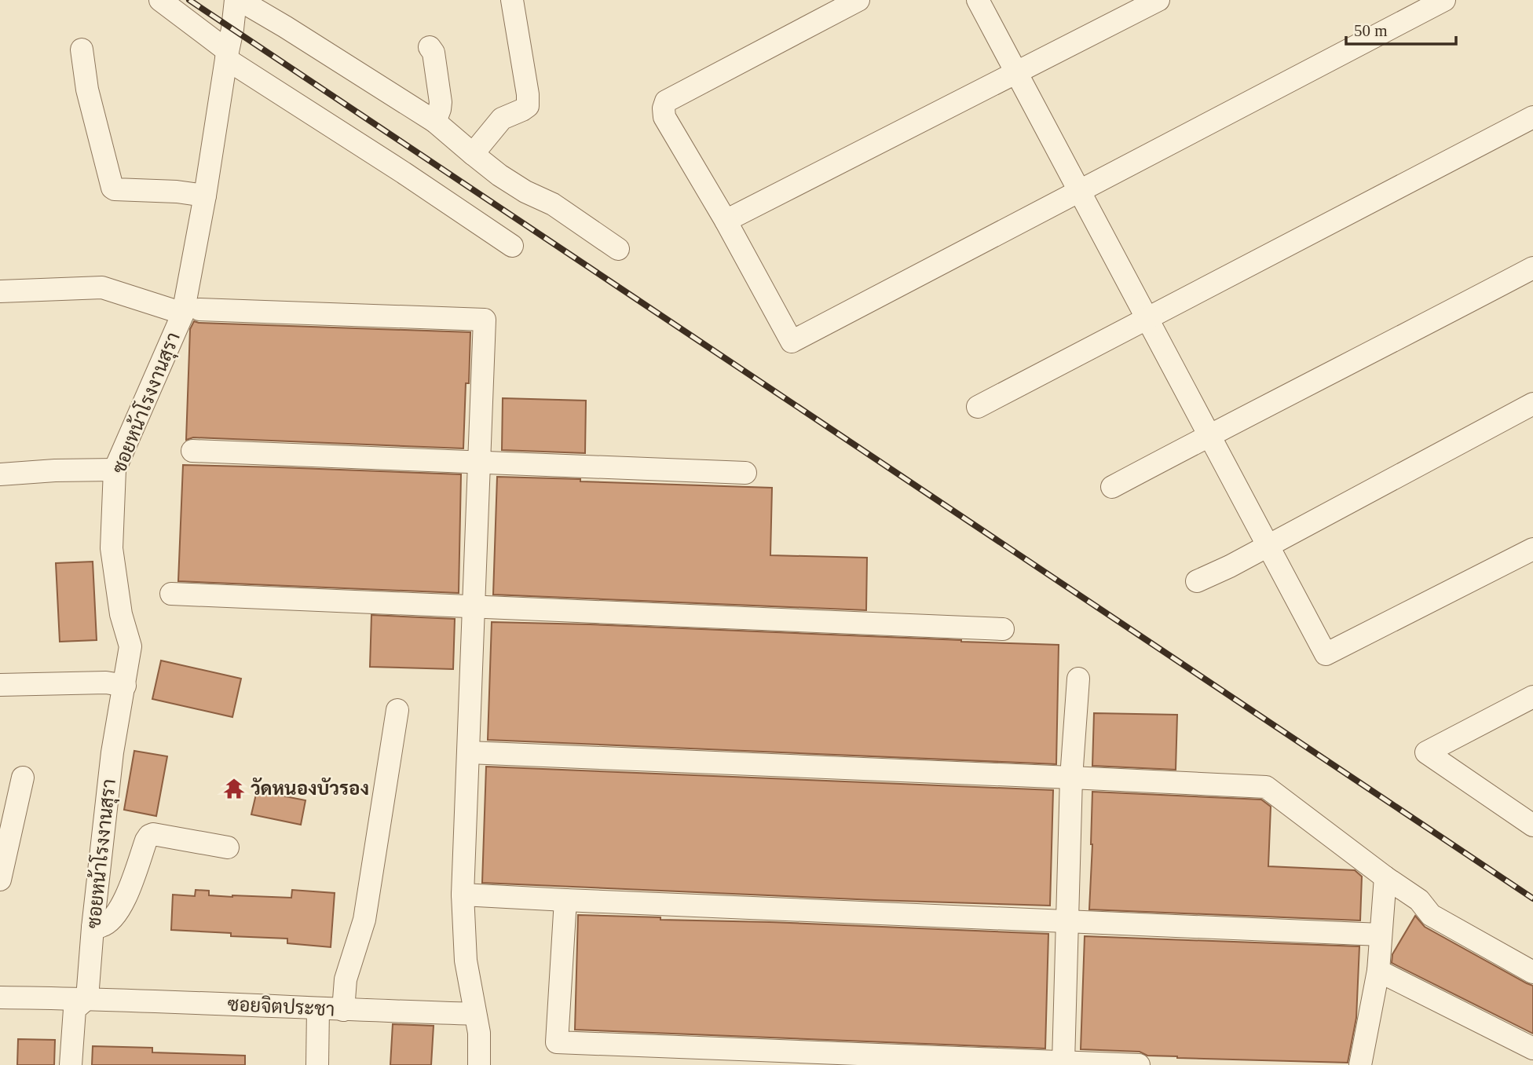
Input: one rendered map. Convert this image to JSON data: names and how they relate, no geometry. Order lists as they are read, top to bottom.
{
  "streets": {
    "street": ["ซอยหน้าโรงงานสุรา", "ซอยจิตประชา"]
  },
  "crossings": [
    ["ซอยหน้าโรงงานสุรา", "ซอยจิตประชา"]
  ],
  "places": {
    "temple": ["วัดหนองบัวรอง"]
  },
  "scale_bar": "50 m"
}
